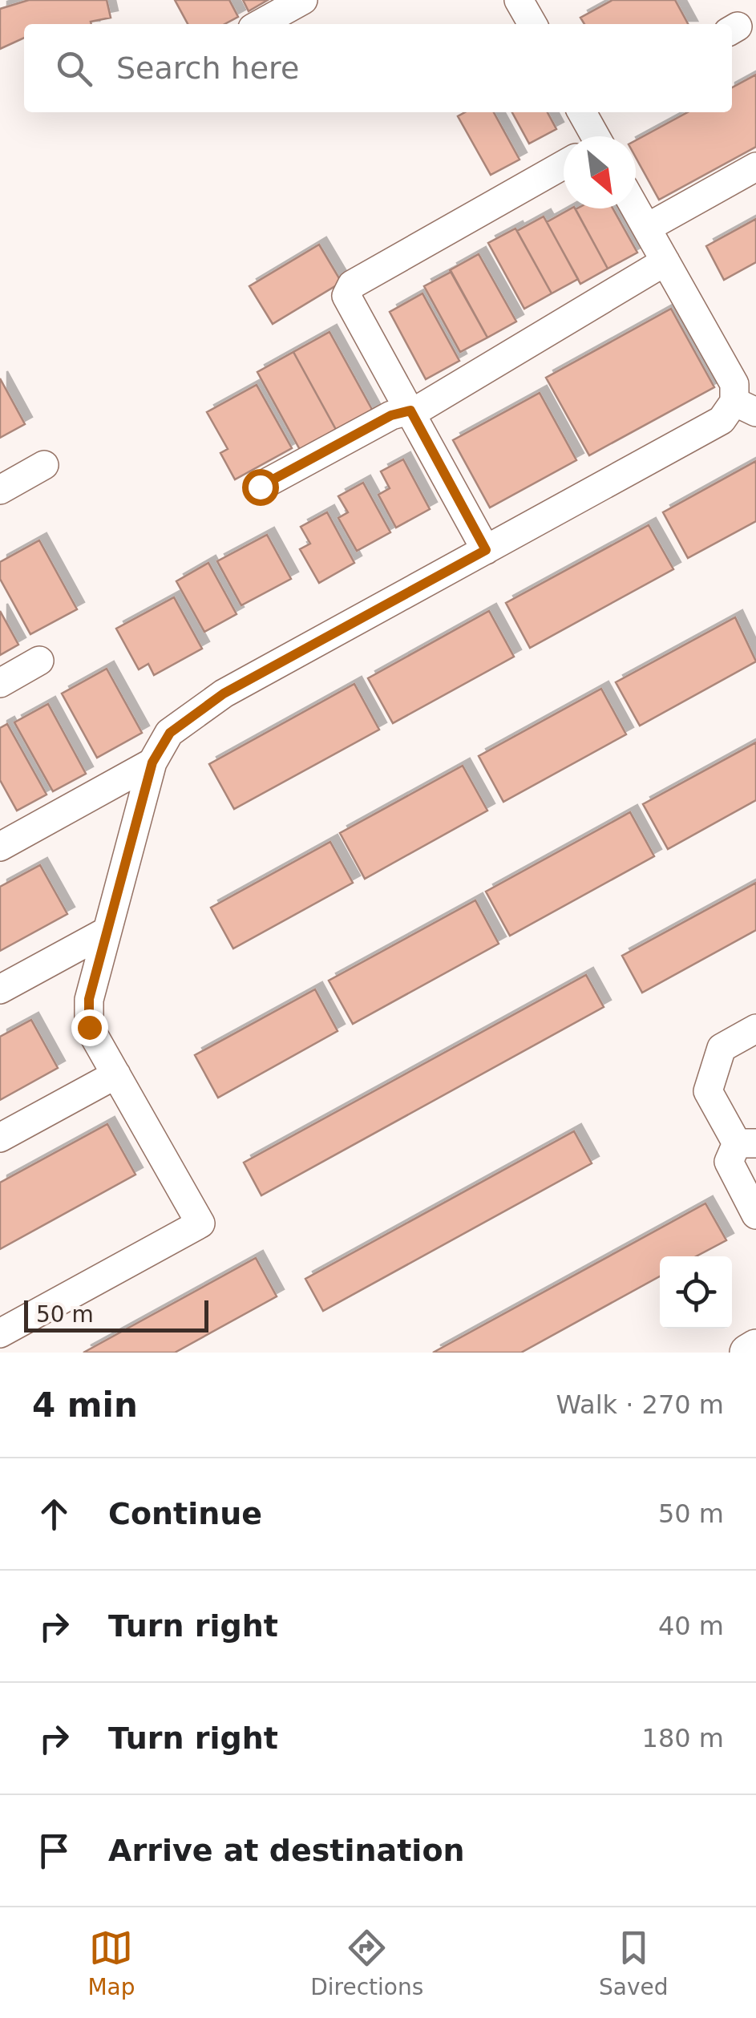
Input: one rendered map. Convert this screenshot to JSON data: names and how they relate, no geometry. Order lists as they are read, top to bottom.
{
  "scale_bar": "50 m",
  "north": "bottom right",
  "page": {
    "search": "Search here",
    "scale": "50 m",
    "heading": ["4 min", "Walk · 270 m"],
    "list": [
      ["Continue", "50 m"],
      ["Turn right", "40 m"],
      ["Turn right", "180 m"],
      "Arrive at destination"
    ],
    "nav": ["Map", "Directions", "Saved"]
  }
}
